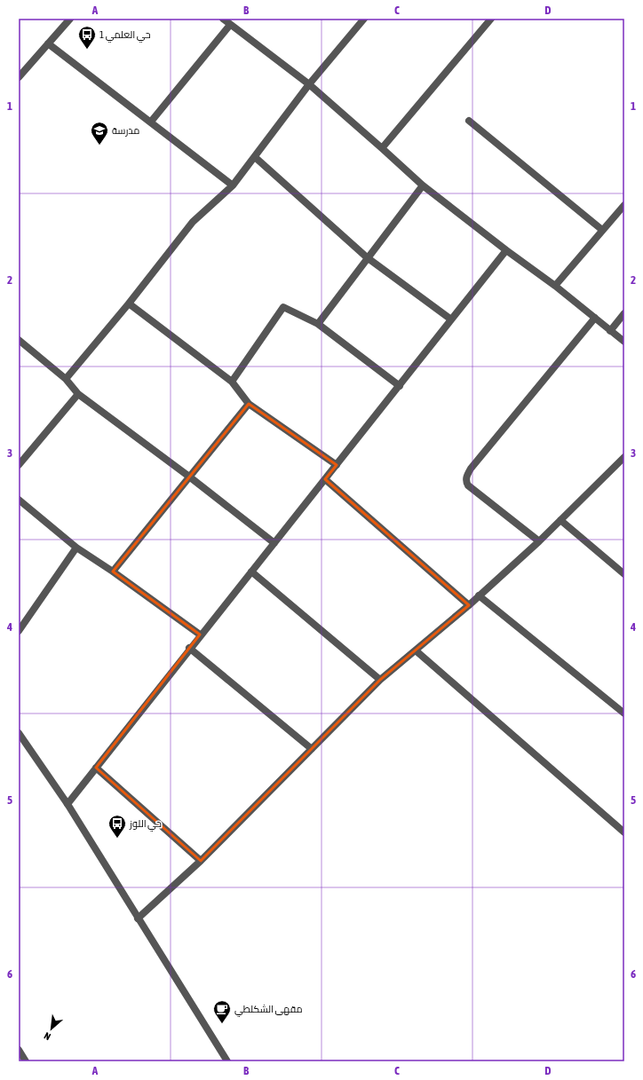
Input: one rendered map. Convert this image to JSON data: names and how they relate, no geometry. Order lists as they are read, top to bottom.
{
  "places": {
    "bus stop": ["حي العلمي 1", "حي اللوز"],
    "school or university": ["مدرسة"],
    "cafe": ["مقهى الشكلطي"]
  },
  "north": "bottom left",
  "grid": {
    "columns": [
      "A",
      "B",
      "C",
      "D"
    ],
    "rows": [
      "1",
      "2",
      "3",
      "4",
      "5",
      "6"
    ]
  }
}
